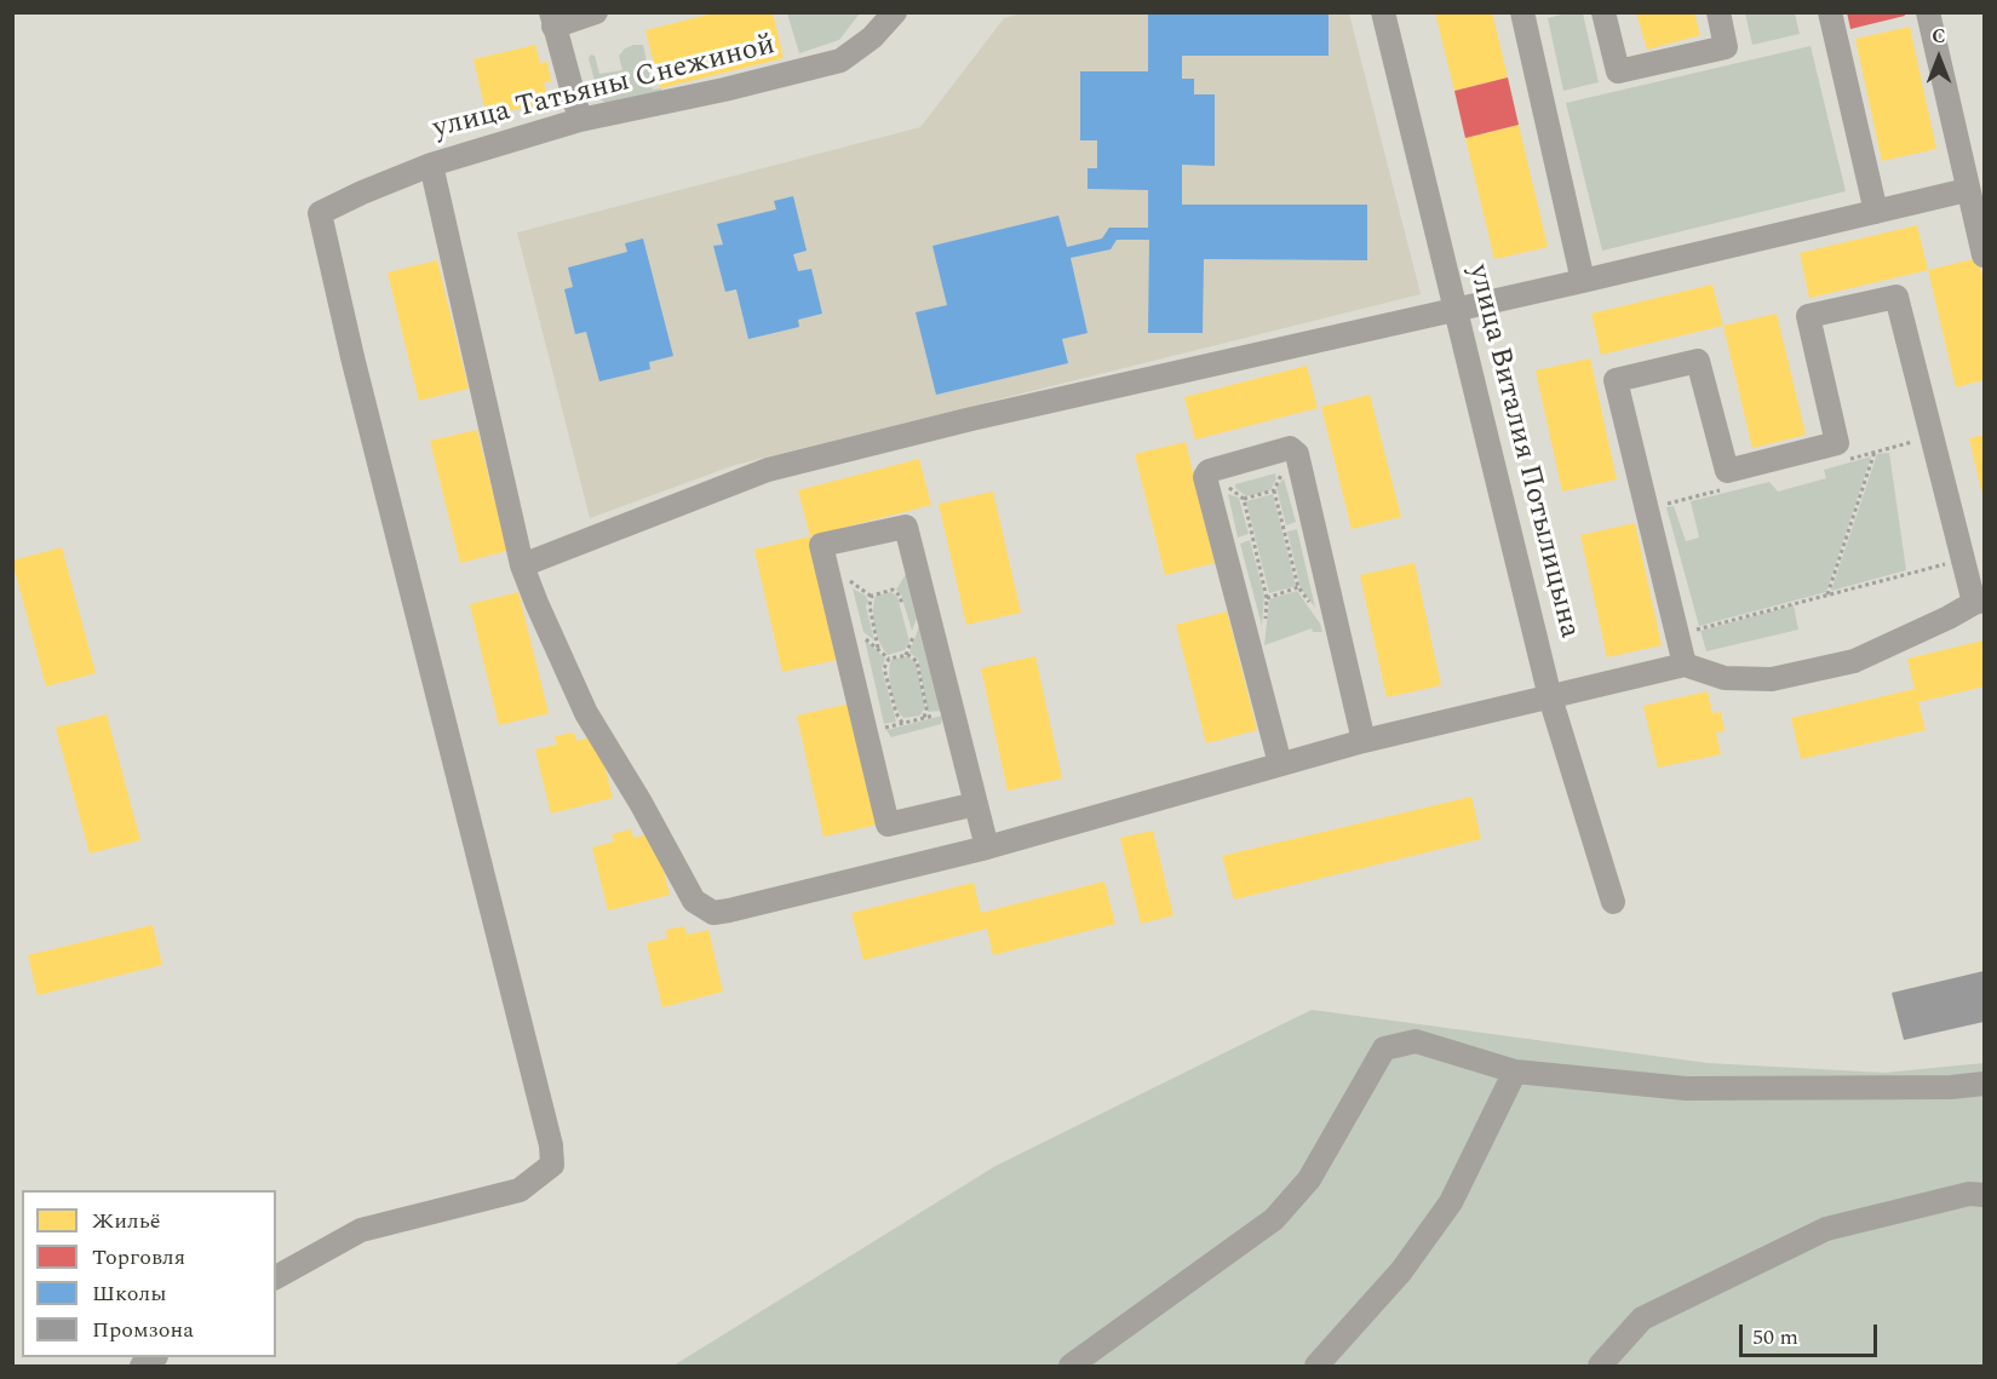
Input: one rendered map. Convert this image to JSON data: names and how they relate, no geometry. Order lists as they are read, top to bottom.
{
  "streets": {
    "street": ["улица Татьяны Снежиной", "улица Виталия Потылицына"]
  },
  "legend": [
    "Жильё",
    "Торговля",
    "Школы",
    "Промзона"
  ],
  "scale_bar": "50 m",
  "north": "top"
}
